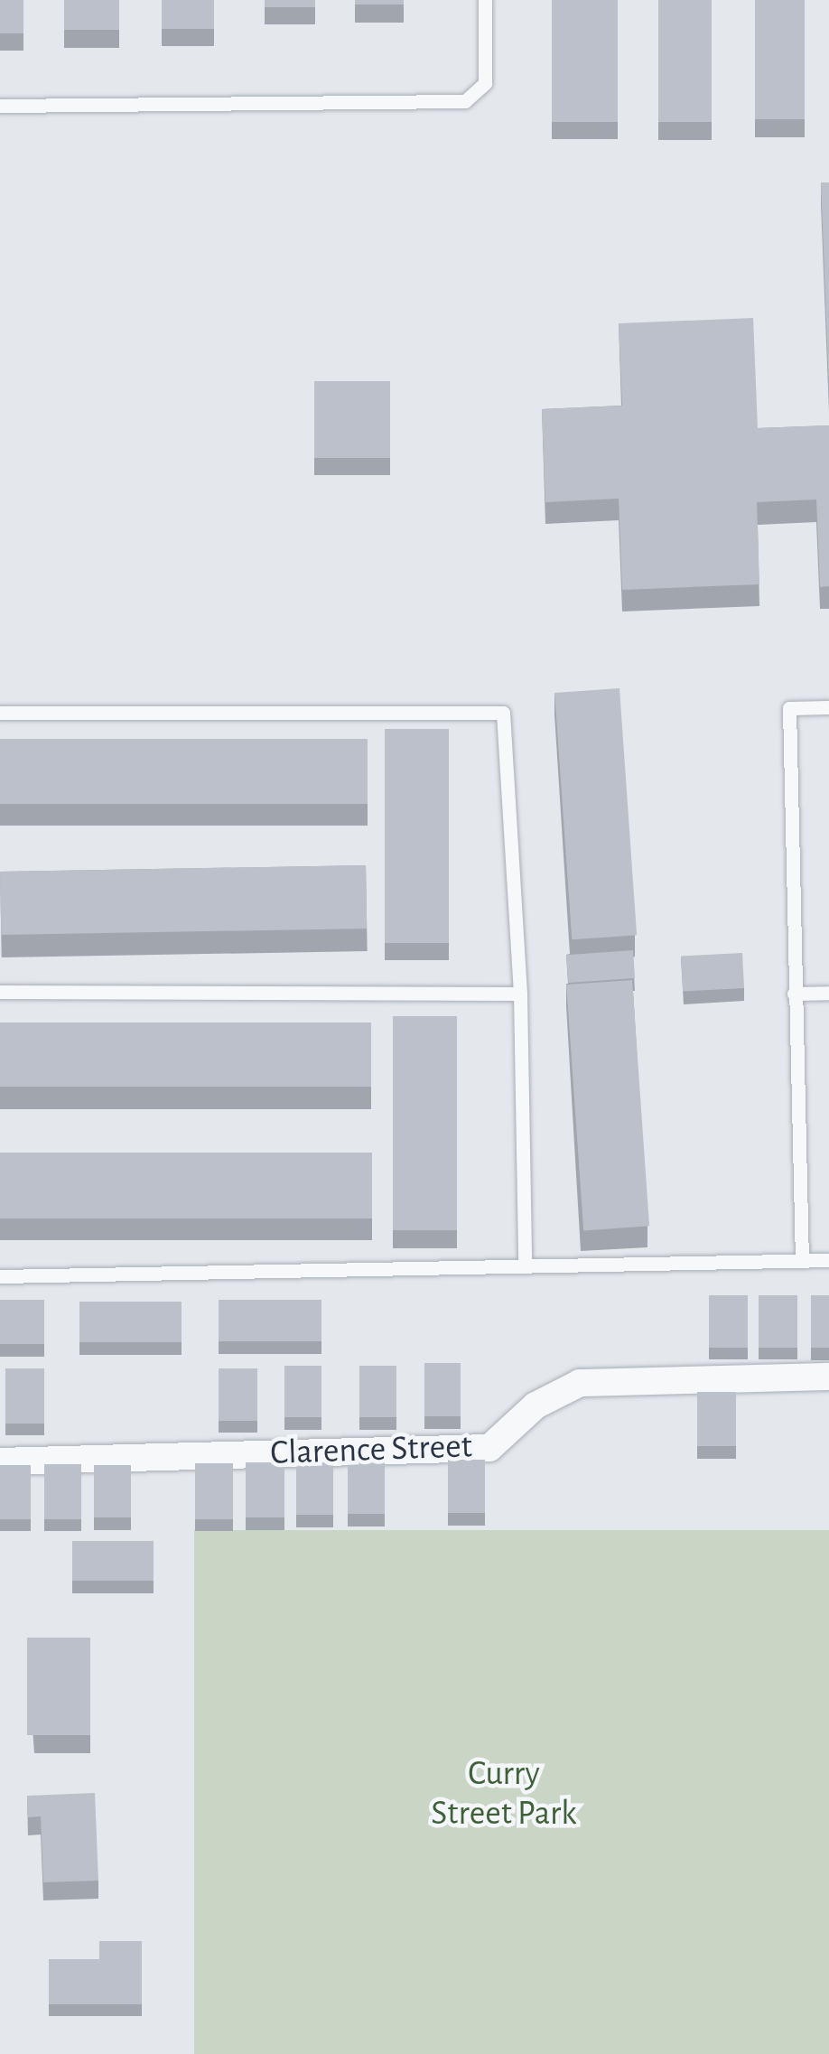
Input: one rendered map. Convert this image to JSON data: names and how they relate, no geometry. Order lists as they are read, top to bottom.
{
  "streets": {
    "street": ["Clarence Street"]
  },
  "parks": ["Curry Street Park"]
}
